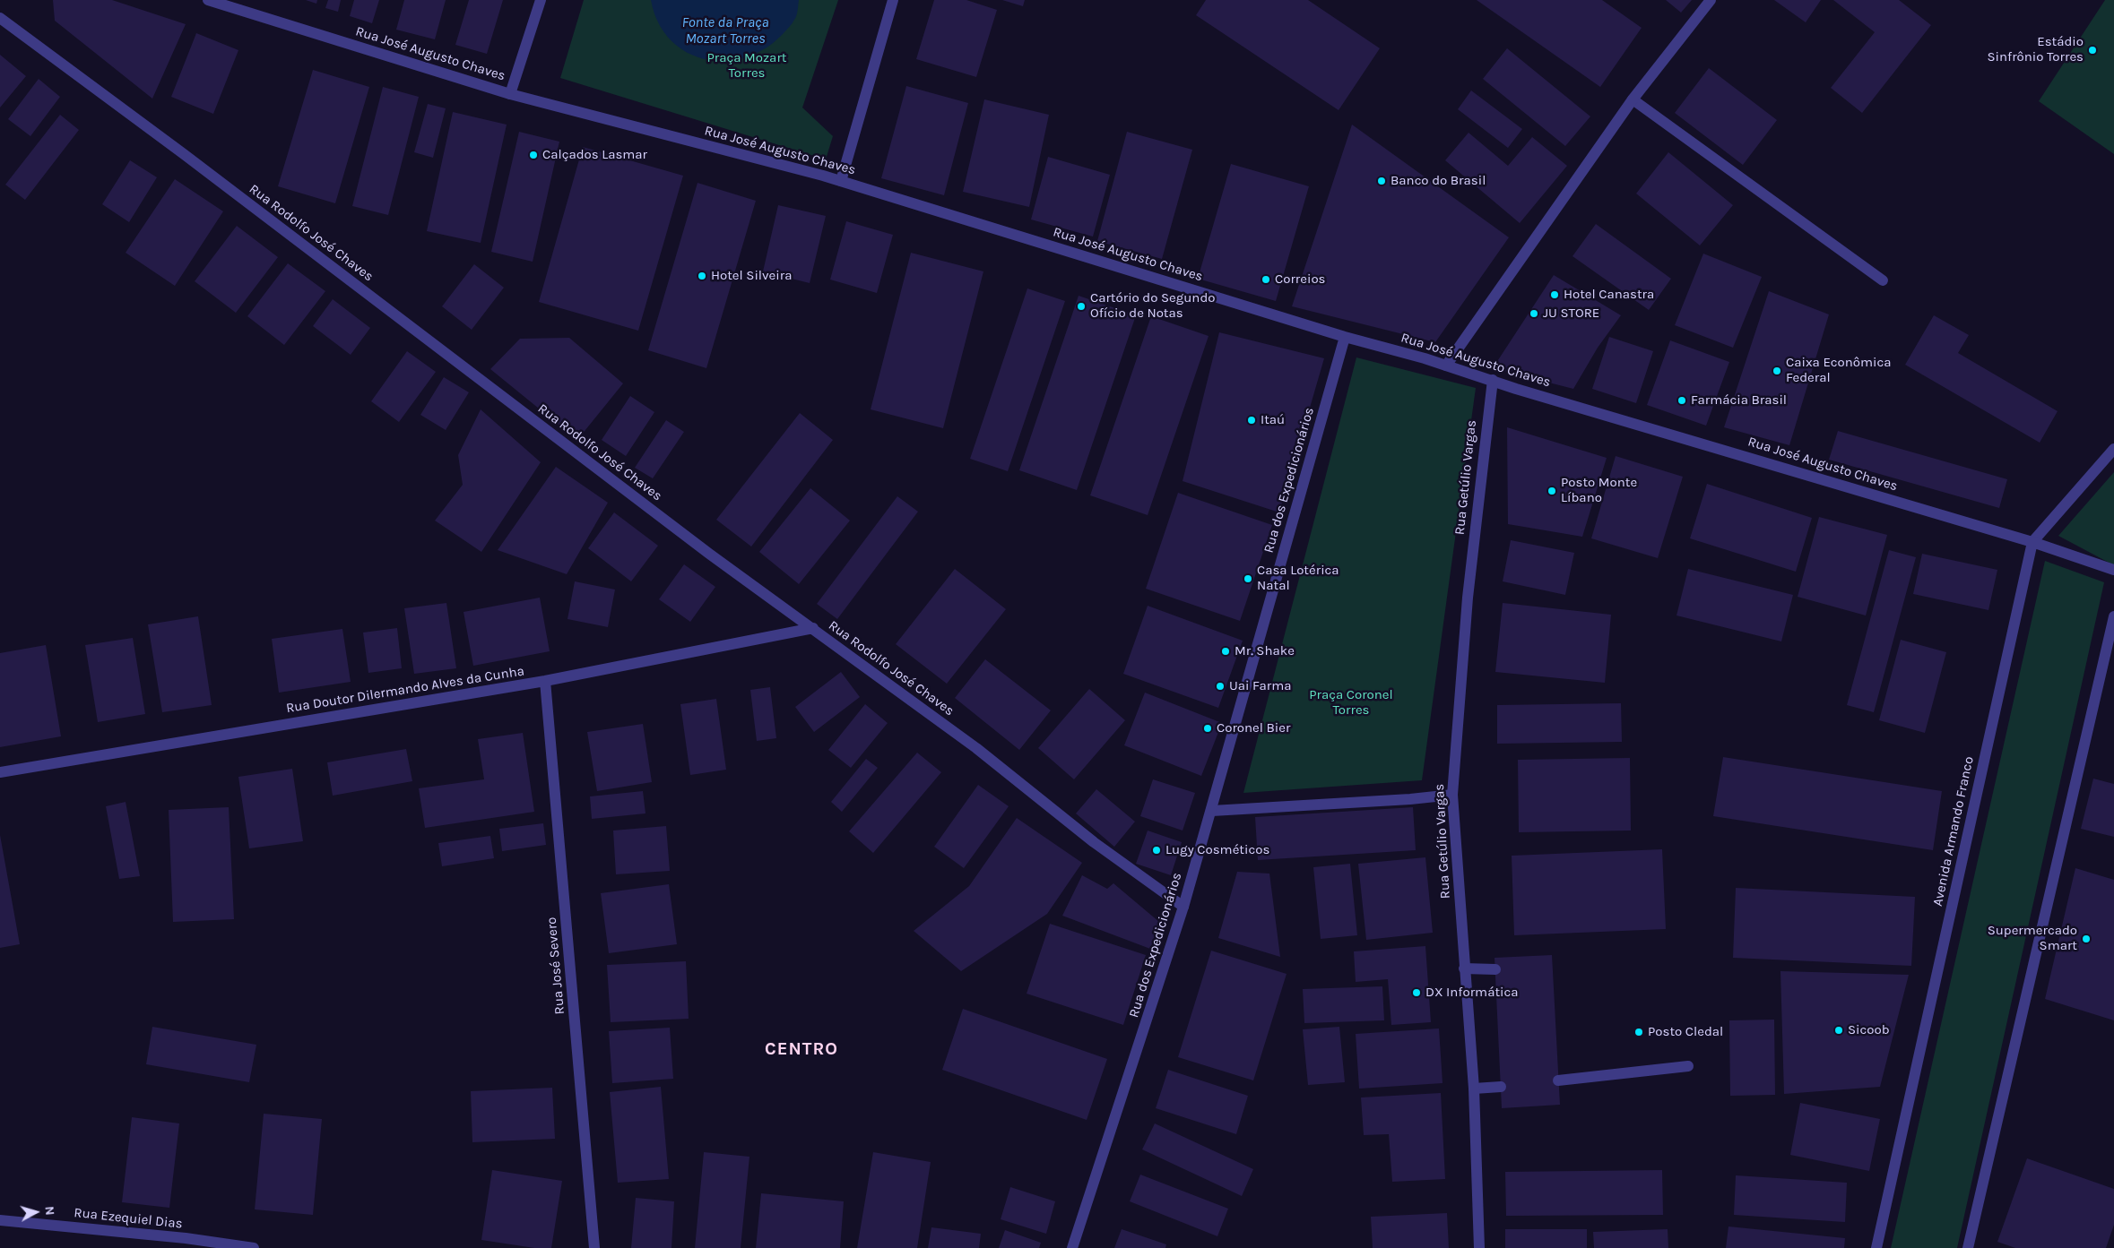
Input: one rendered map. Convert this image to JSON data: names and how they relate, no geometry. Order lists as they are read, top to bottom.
{
  "streets": {
    "street": [
      "Rua José Augusto Chaves",
      "Rua Rodolfo José Chaves",
      "Rua Getúlio Vargas",
      "Rua dos Expedicionários",
      "Rua Doutor Dilermando Alves da Cunha",
      "Avenida Armando Franco",
      "Rua José Severo",
      "Rua Ezequiel Dias"
    ]
  },
  "crossings": [
    ["Rua José Augusto Chaves", "Rua Getúlio Vargas"],
    ["Rua José Augusto Chaves", "Rua dos Expedicionários"],
    ["Rua José Augusto Chaves", "Avenida Armando Franco"],
    ["Rua Rodolfo José Chaves", "Rua dos Expedicionários"],
    ["Rua Rodolfo José Chaves", "Rua Doutor Dilermando Alves da Cunha"],
    ["Rua Doutor Dilermando Alves da Cunha", "Rua José Severo"]
  ],
  "districts": ["CENTRO"],
  "water": ["Fonte da Praça Mozart Torres"],
  "parks": ["Praça Mozart Torres", "Praça Coronel Torres"],
  "places": [
    "Estádio Sinfrônio Torres",
    "Calçados Lasmar",
    "Banco do Brasil",
    "Hotel Silveira",
    "Correios",
    "Hotel Canastra",
    "Cartório do Segundo Ofício de Notas",
    "JU STORE",
    "Caixa Econômica Federal",
    "Farmácia Brasil",
    "Itaú",
    "Posto Monte Líbano",
    "Casa Lotérica Natal",
    "Mr. Shake",
    "Uai Farma",
    "Coronel Bier",
    "Lugy Cosméticos",
    "Supermercado Smart",
    "DX Informática",
    "Sicoob",
    "Posto Cledal"
  ],
  "north": "right"
}
